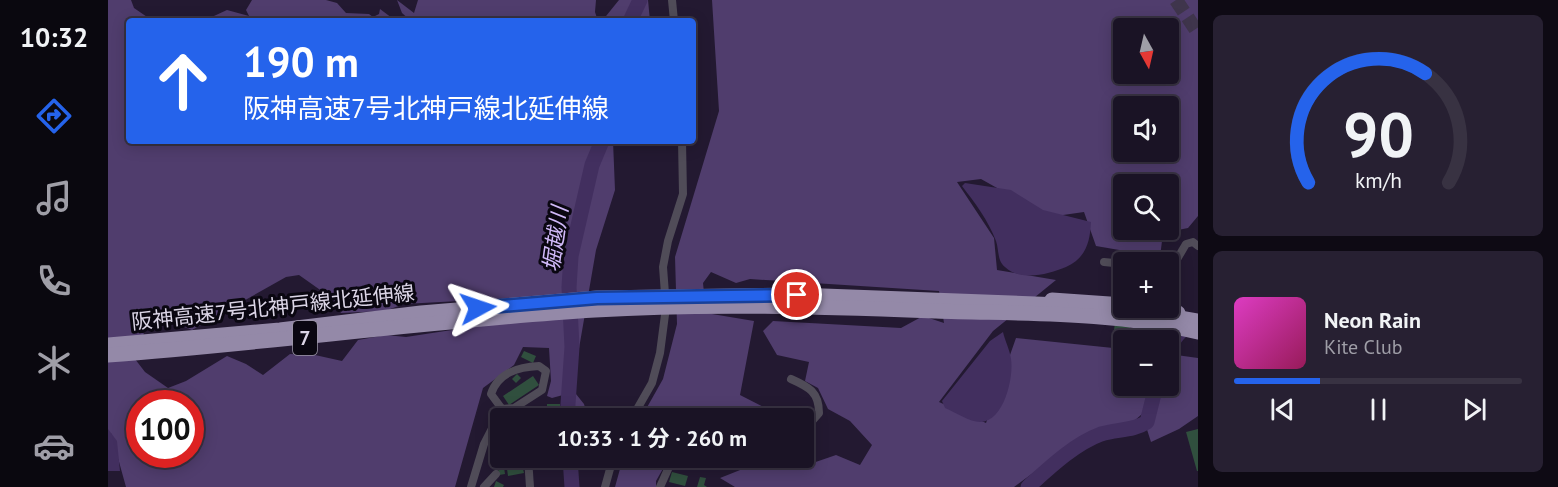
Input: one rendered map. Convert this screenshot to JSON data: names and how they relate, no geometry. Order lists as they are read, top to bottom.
{
  "streets": {
    "highway": ["阪神高速7号北神戸線北延伸線", "7"]
  },
  "crossings": [
    ["阪神高速7号北神戸線北延伸線", "7"]
  ],
  "water": ["堀越川"],
  "north": "bottom",
  "page": {
    "tabs": "10:32",
    "map_buttons": ["+", "−"],
    "turn": ["190 m", "阪神高速7号北神戸線北延伸線"],
    "song": ["Neon Rain", "Kite Club"],
    "limit": "100",
    "trip": "10:33 · 1 分 · 260 m",
    "gauge": ["90", "km/h"]
  }
}
